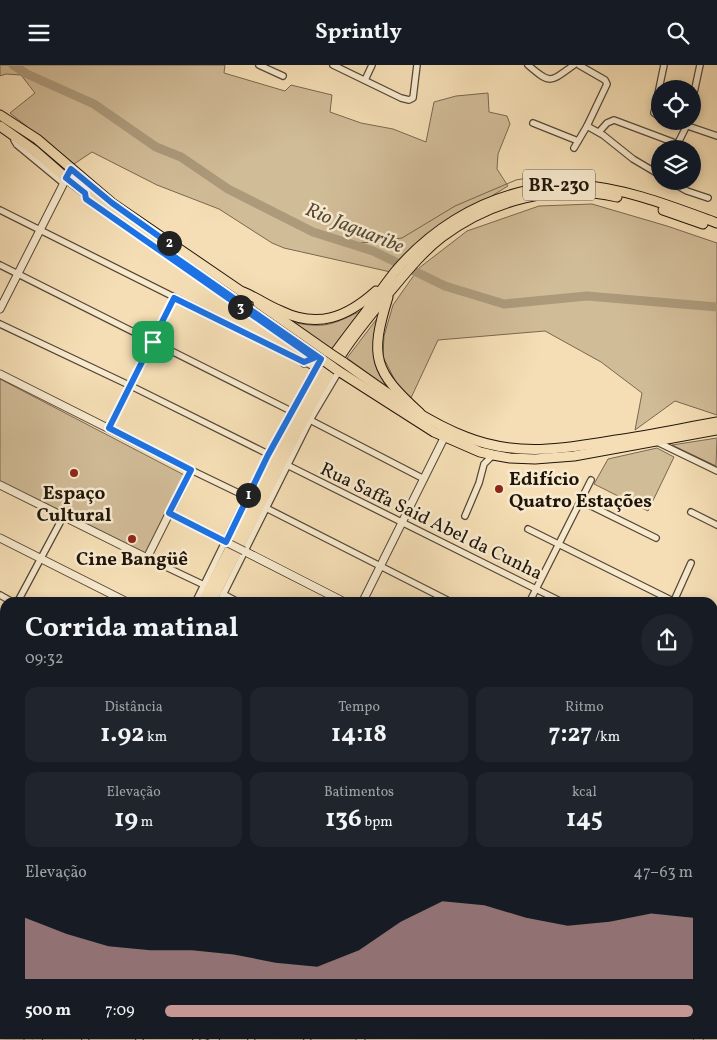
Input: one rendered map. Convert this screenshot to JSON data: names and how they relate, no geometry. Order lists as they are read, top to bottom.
{
  "streets": {
    "main road": ["BR-230"],
    "street": ["Rua Saffa Said Abel da Cunha"]
  },
  "water": ["Rio Jaguaribe"],
  "places": ["Espaço Cultural", "Edifício Quatro Estações", "Cine Bangüê"],
  "page": {
    "header": "Sprintly",
    "pins": ["2", "3", "1"],
    "heading": ["Corrida matinal", "09:32"],
    "stats": [
      ["Distância", "1.92 km"],
      ["Tempo", "14:18"],
      ["Ritmo", "7:27 /km"],
      ["Elevação", "19 m"],
      ["Batimentos", "136 bpm"],
      ["kcal", "145"]
    ],
    "chart": ["Elevação", "47–63 m"],
    "list": [
      {
        "name": "500 m",
        "note": "7:09"
      }
    ]
  }
}
